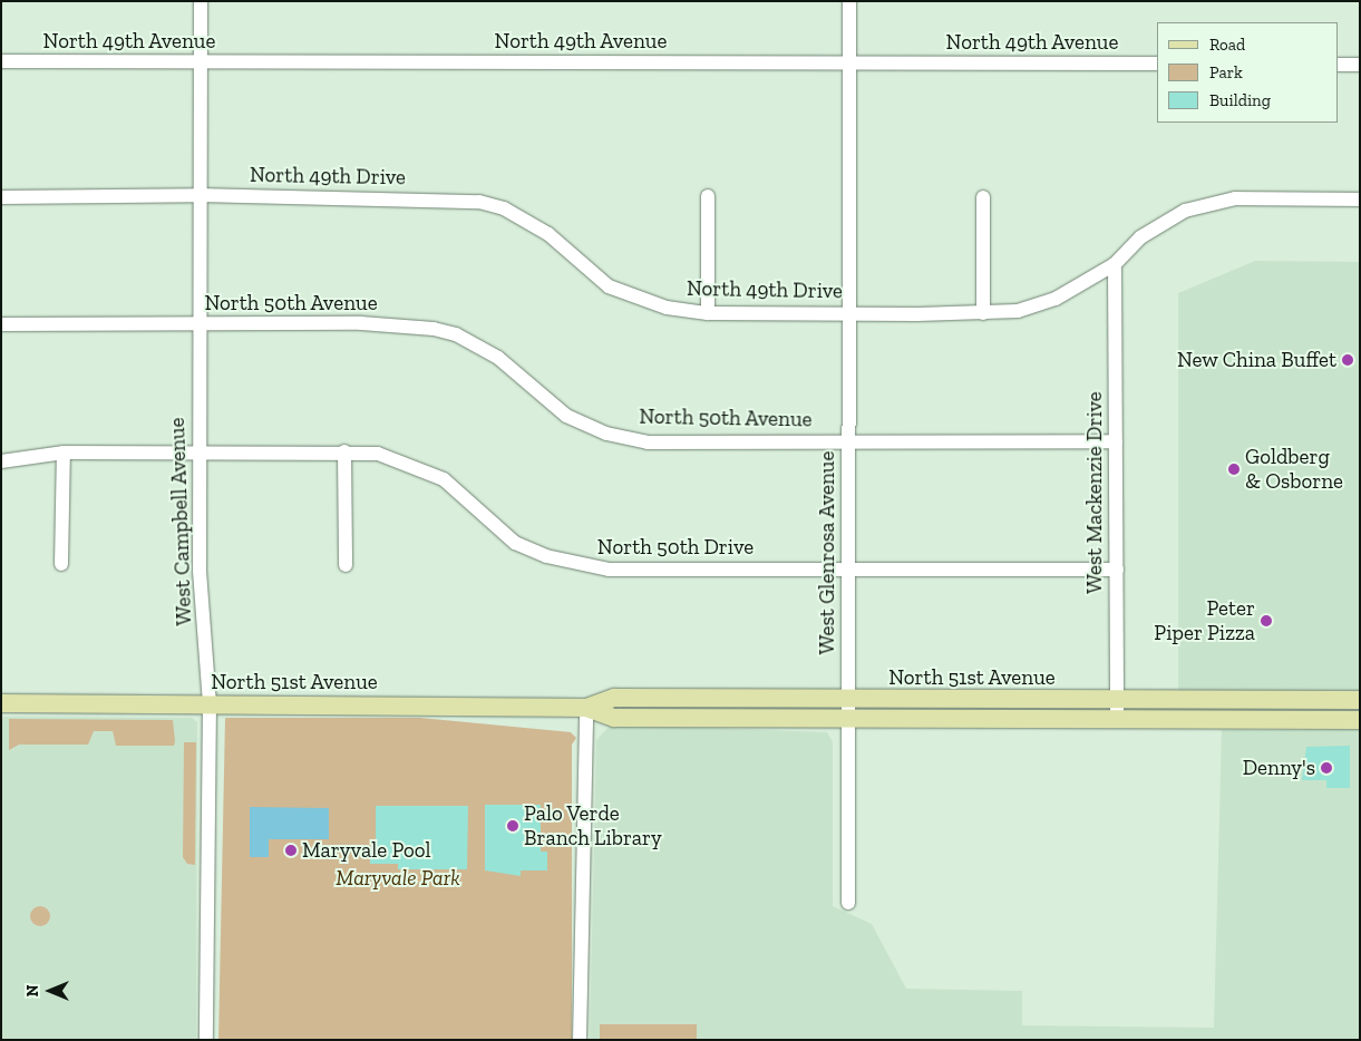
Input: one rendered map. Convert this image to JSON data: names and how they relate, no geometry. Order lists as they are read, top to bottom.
{
  "streets": {
    "main road": ["North 51st Avenue"],
    "street": [
      "North 49th Avenue",
      "North 49th Drive",
      "North 50th Avenue",
      "West Mackenzie Drive",
      "West Campbell Avenue",
      "North 50th Drive",
      "West Glenrosa Avenue"
    ]
  },
  "crossings": [
    ["North 49th Avenue", "West Campbell Avenue"],
    ["North 49th Avenue", "West Glenrosa Avenue"],
    ["North 49th Drive", "West Mackenzie Drive"],
    ["North 49th Drive", "West Campbell Avenue"],
    ["North 49th Drive", "West Glenrosa Avenue"],
    ["North 50th Avenue", "West Mackenzie Drive"],
    ["North 50th Avenue", "West Campbell Avenue"],
    ["North 50th Avenue", "West Glenrosa Avenue"],
    ["West Mackenzie Drive", "North 50th Drive"],
    ["West Mackenzie Drive", "North 51st Avenue"],
    ["West Campbell Avenue", "North 50th Drive"],
    ["West Campbell Avenue", "North 51st Avenue"],
    ["North 50th Drive", "West Glenrosa Avenue"],
    ["West Glenrosa Avenue", "North 51st Avenue"]
  ],
  "parks": ["Maryvale Park"],
  "places": [
    "New China Buffet",
    "Goldberg & Osborne",
    "Peter Piper Pizza",
    "Denny's",
    "Palo Verde Branch Library",
    "Maryvale Pool"
  ],
  "legend": ["Road", "Park", "Building"],
  "north": "left"
}
